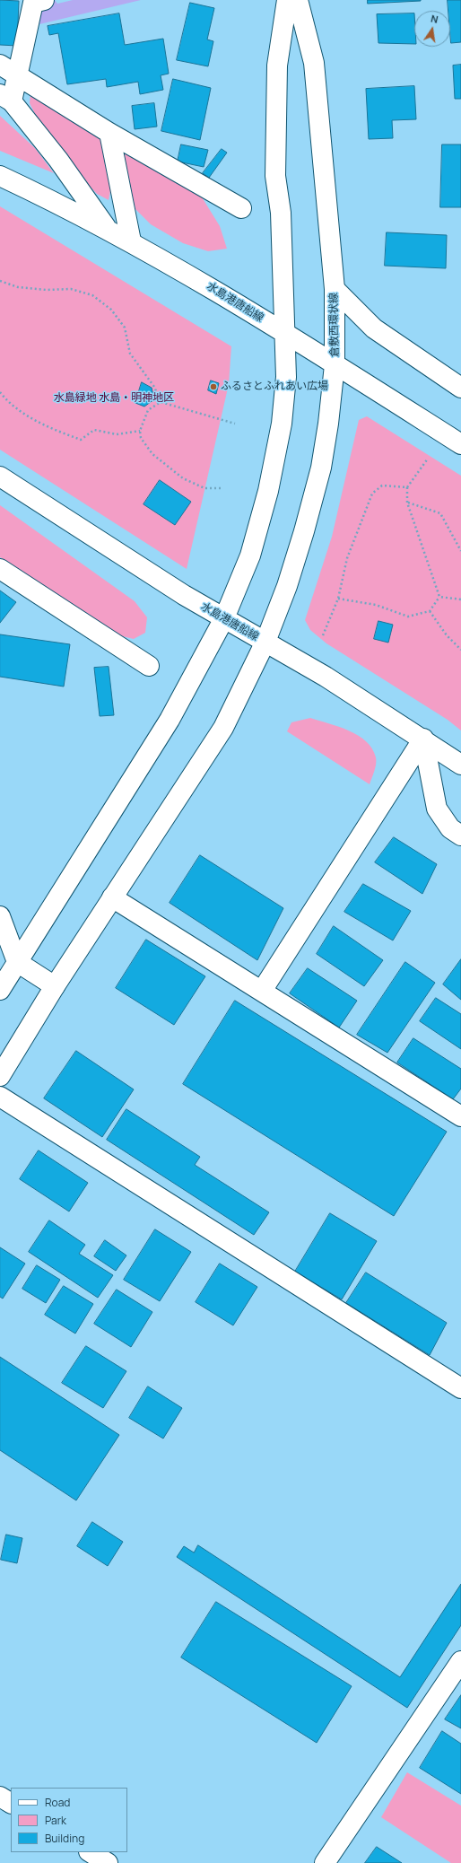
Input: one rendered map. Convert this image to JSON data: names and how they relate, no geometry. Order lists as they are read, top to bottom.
{
  "streets": {
    "street": ["水島港唐船線", "倉敷西環状線"]
  },
  "crossings": [
    ["水島港唐船線", "倉敷西環状線"]
  ],
  "parks": ["水島緑地 水島・明神地区"],
  "places": ["ふるさとふれあい広場"],
  "legend": ["Road", "Park", "Building"],
  "north": "top"
}
